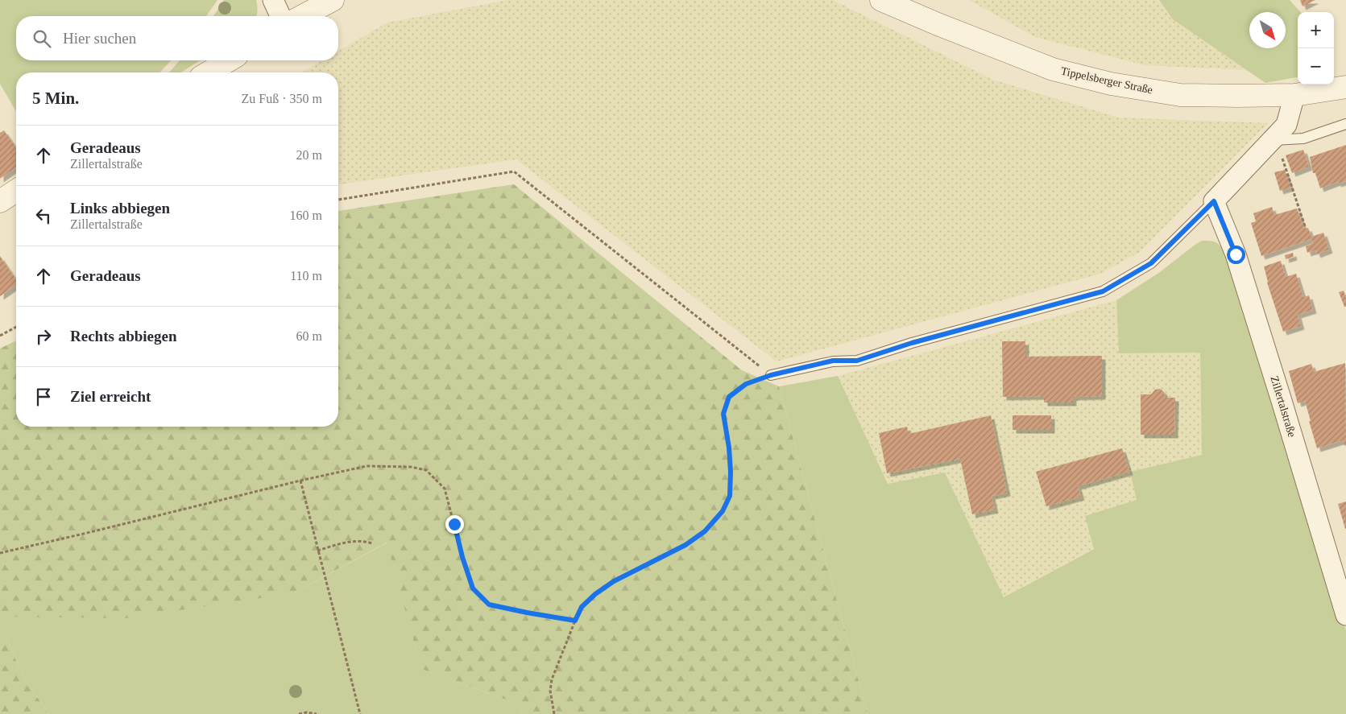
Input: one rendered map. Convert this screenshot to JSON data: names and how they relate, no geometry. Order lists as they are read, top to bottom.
{
  "streets": {
    "street": ["Tippelsberger Straße", "Zillertalstraße"]
  },
  "north": "bottom right",
  "page": {
    "map_buttons": ["+", "−"],
    "search": "Hier suchen",
    "heading": ["5 Min.", "Zu Fuß · 350 m"],
    "list": [
      ["Geradeaus", "Zillertalstraße", "20 m"],
      ["Links abbiegen", "Zillertalstraße", "160 m"],
      ["Geradeaus", "110 m"],
      ["Rechts abbiegen", "60 m"],
      "Ziel erreicht"
    ]
  }
}
